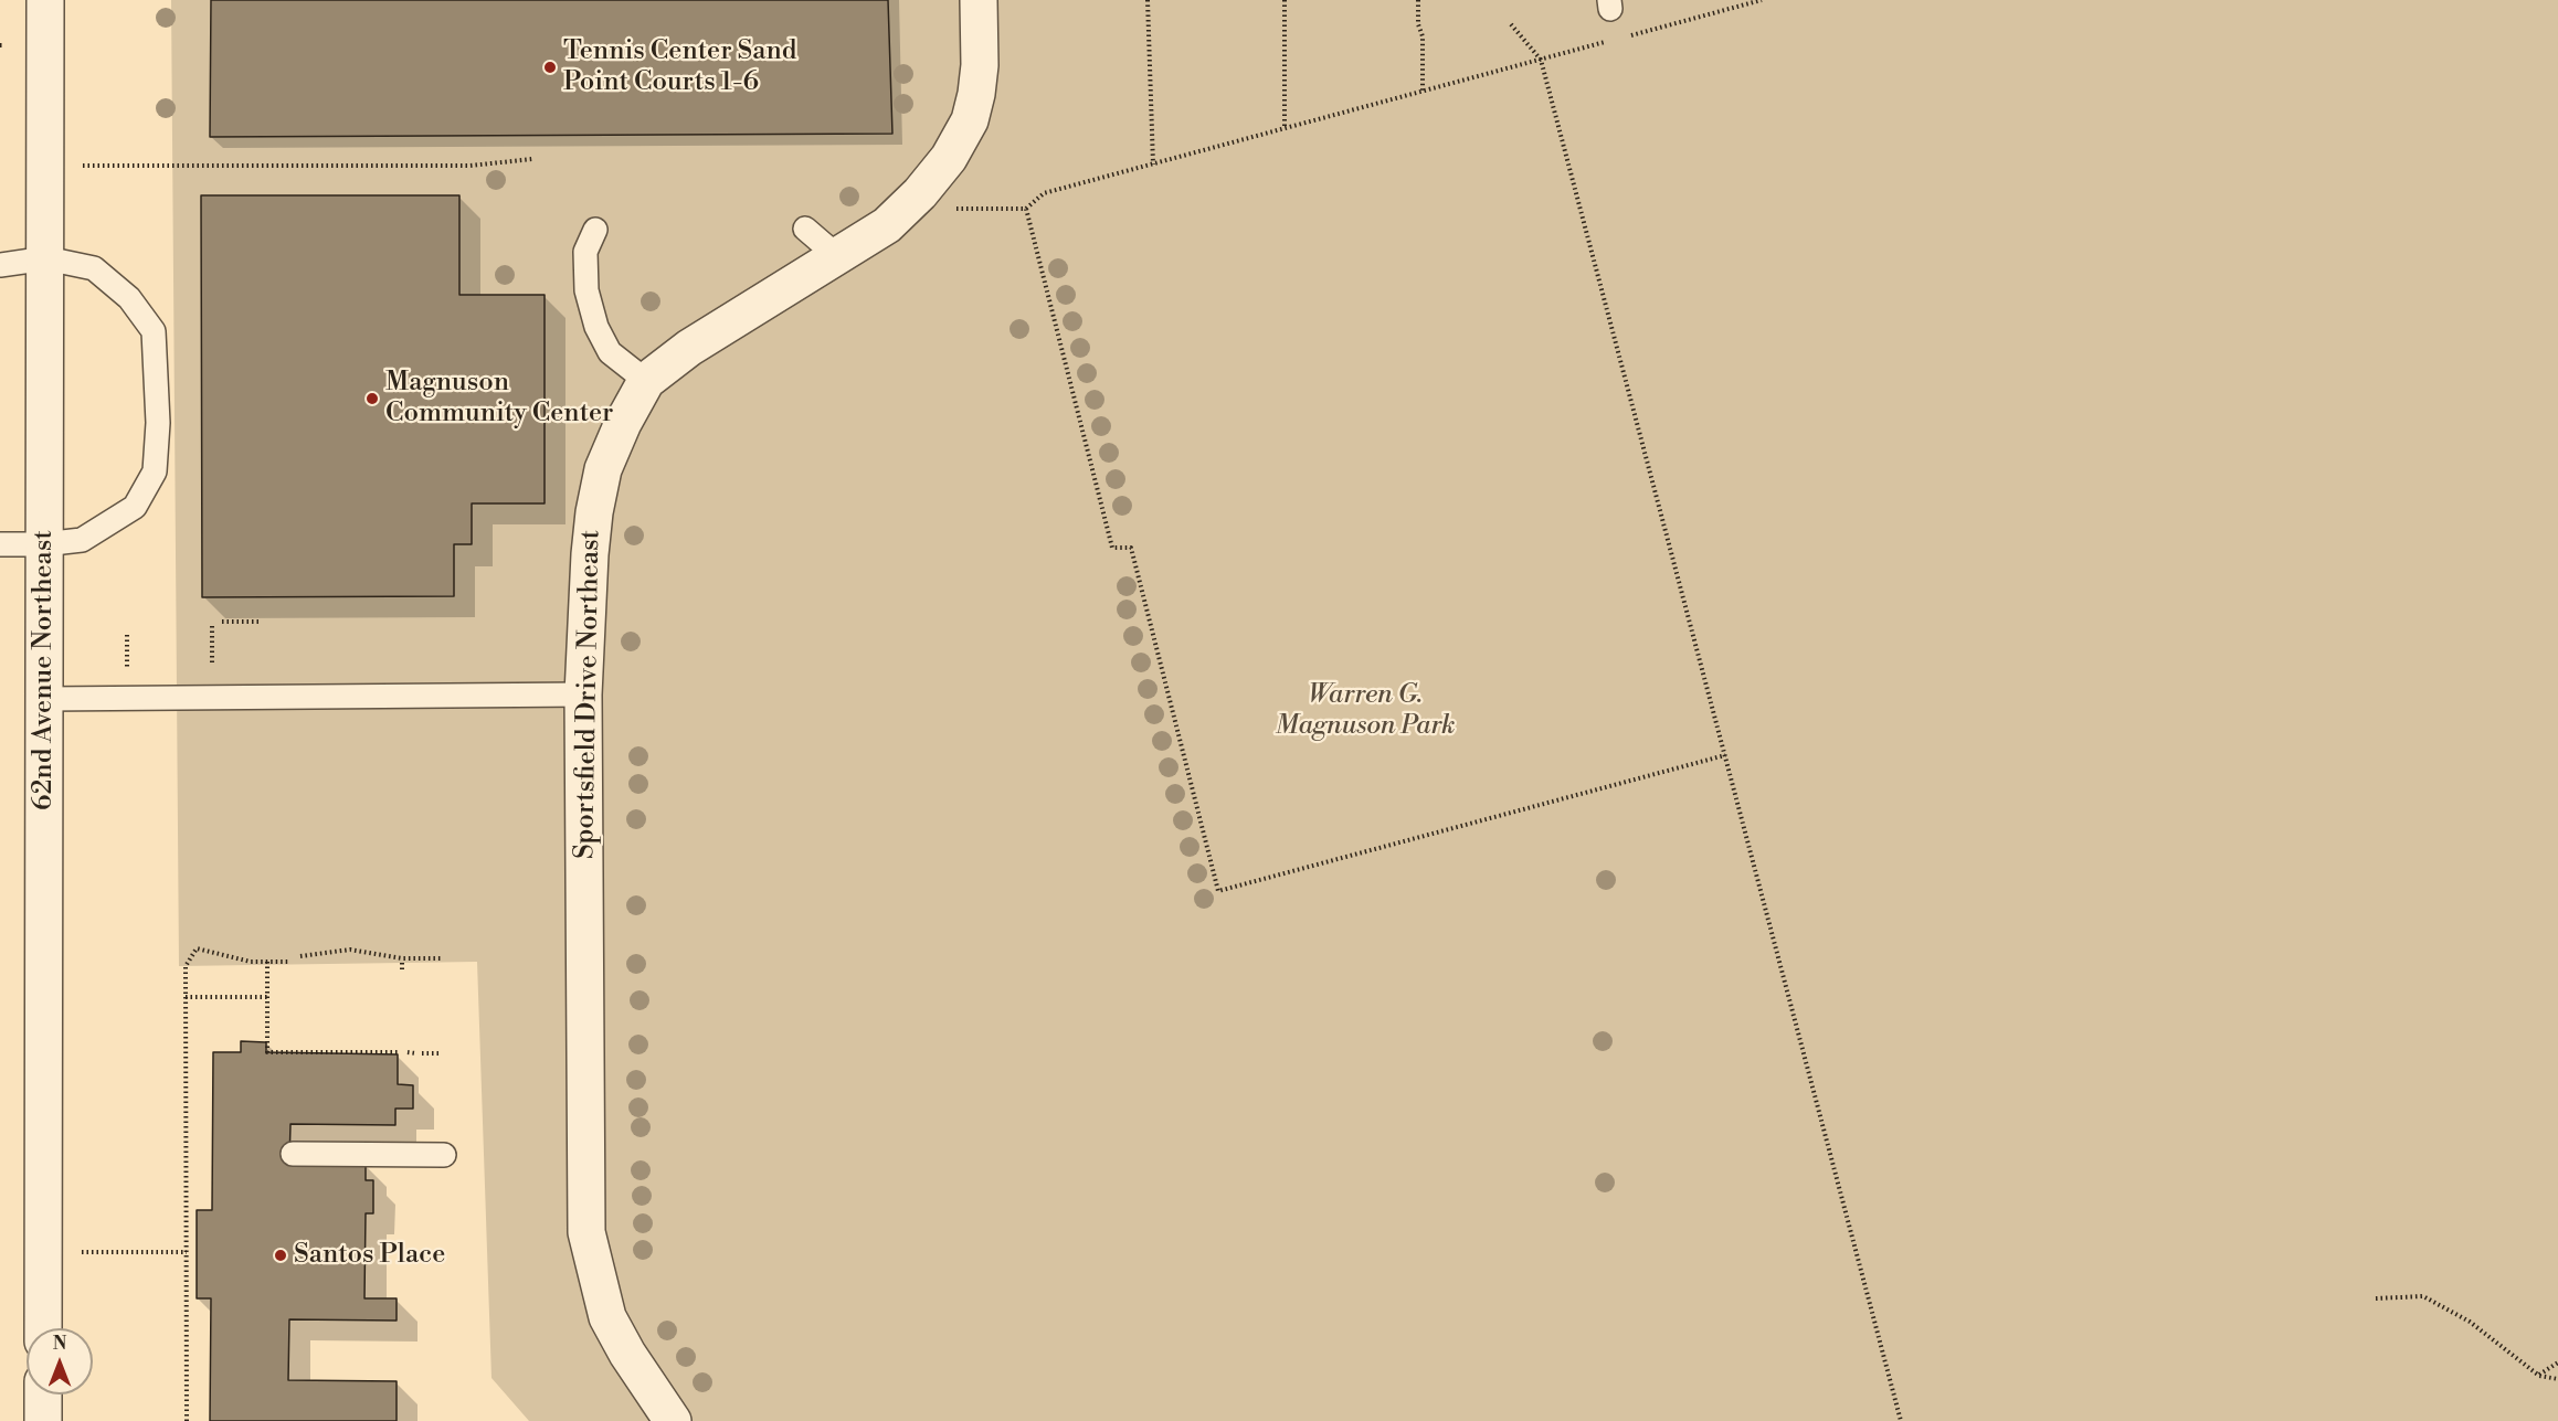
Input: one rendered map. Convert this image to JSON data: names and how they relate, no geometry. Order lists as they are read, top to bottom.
{
  "streets": {
    "street": ["62nd Avenue Northeast", "Sportsfield Drive Northeast"]
  },
  "parks": ["Warren G. Magnuson Park"],
  "places": ["Tennis Center Sand Point Courts 1-6", "Magnuson Community Center", "Santos Place"],
  "north": "top"
}
